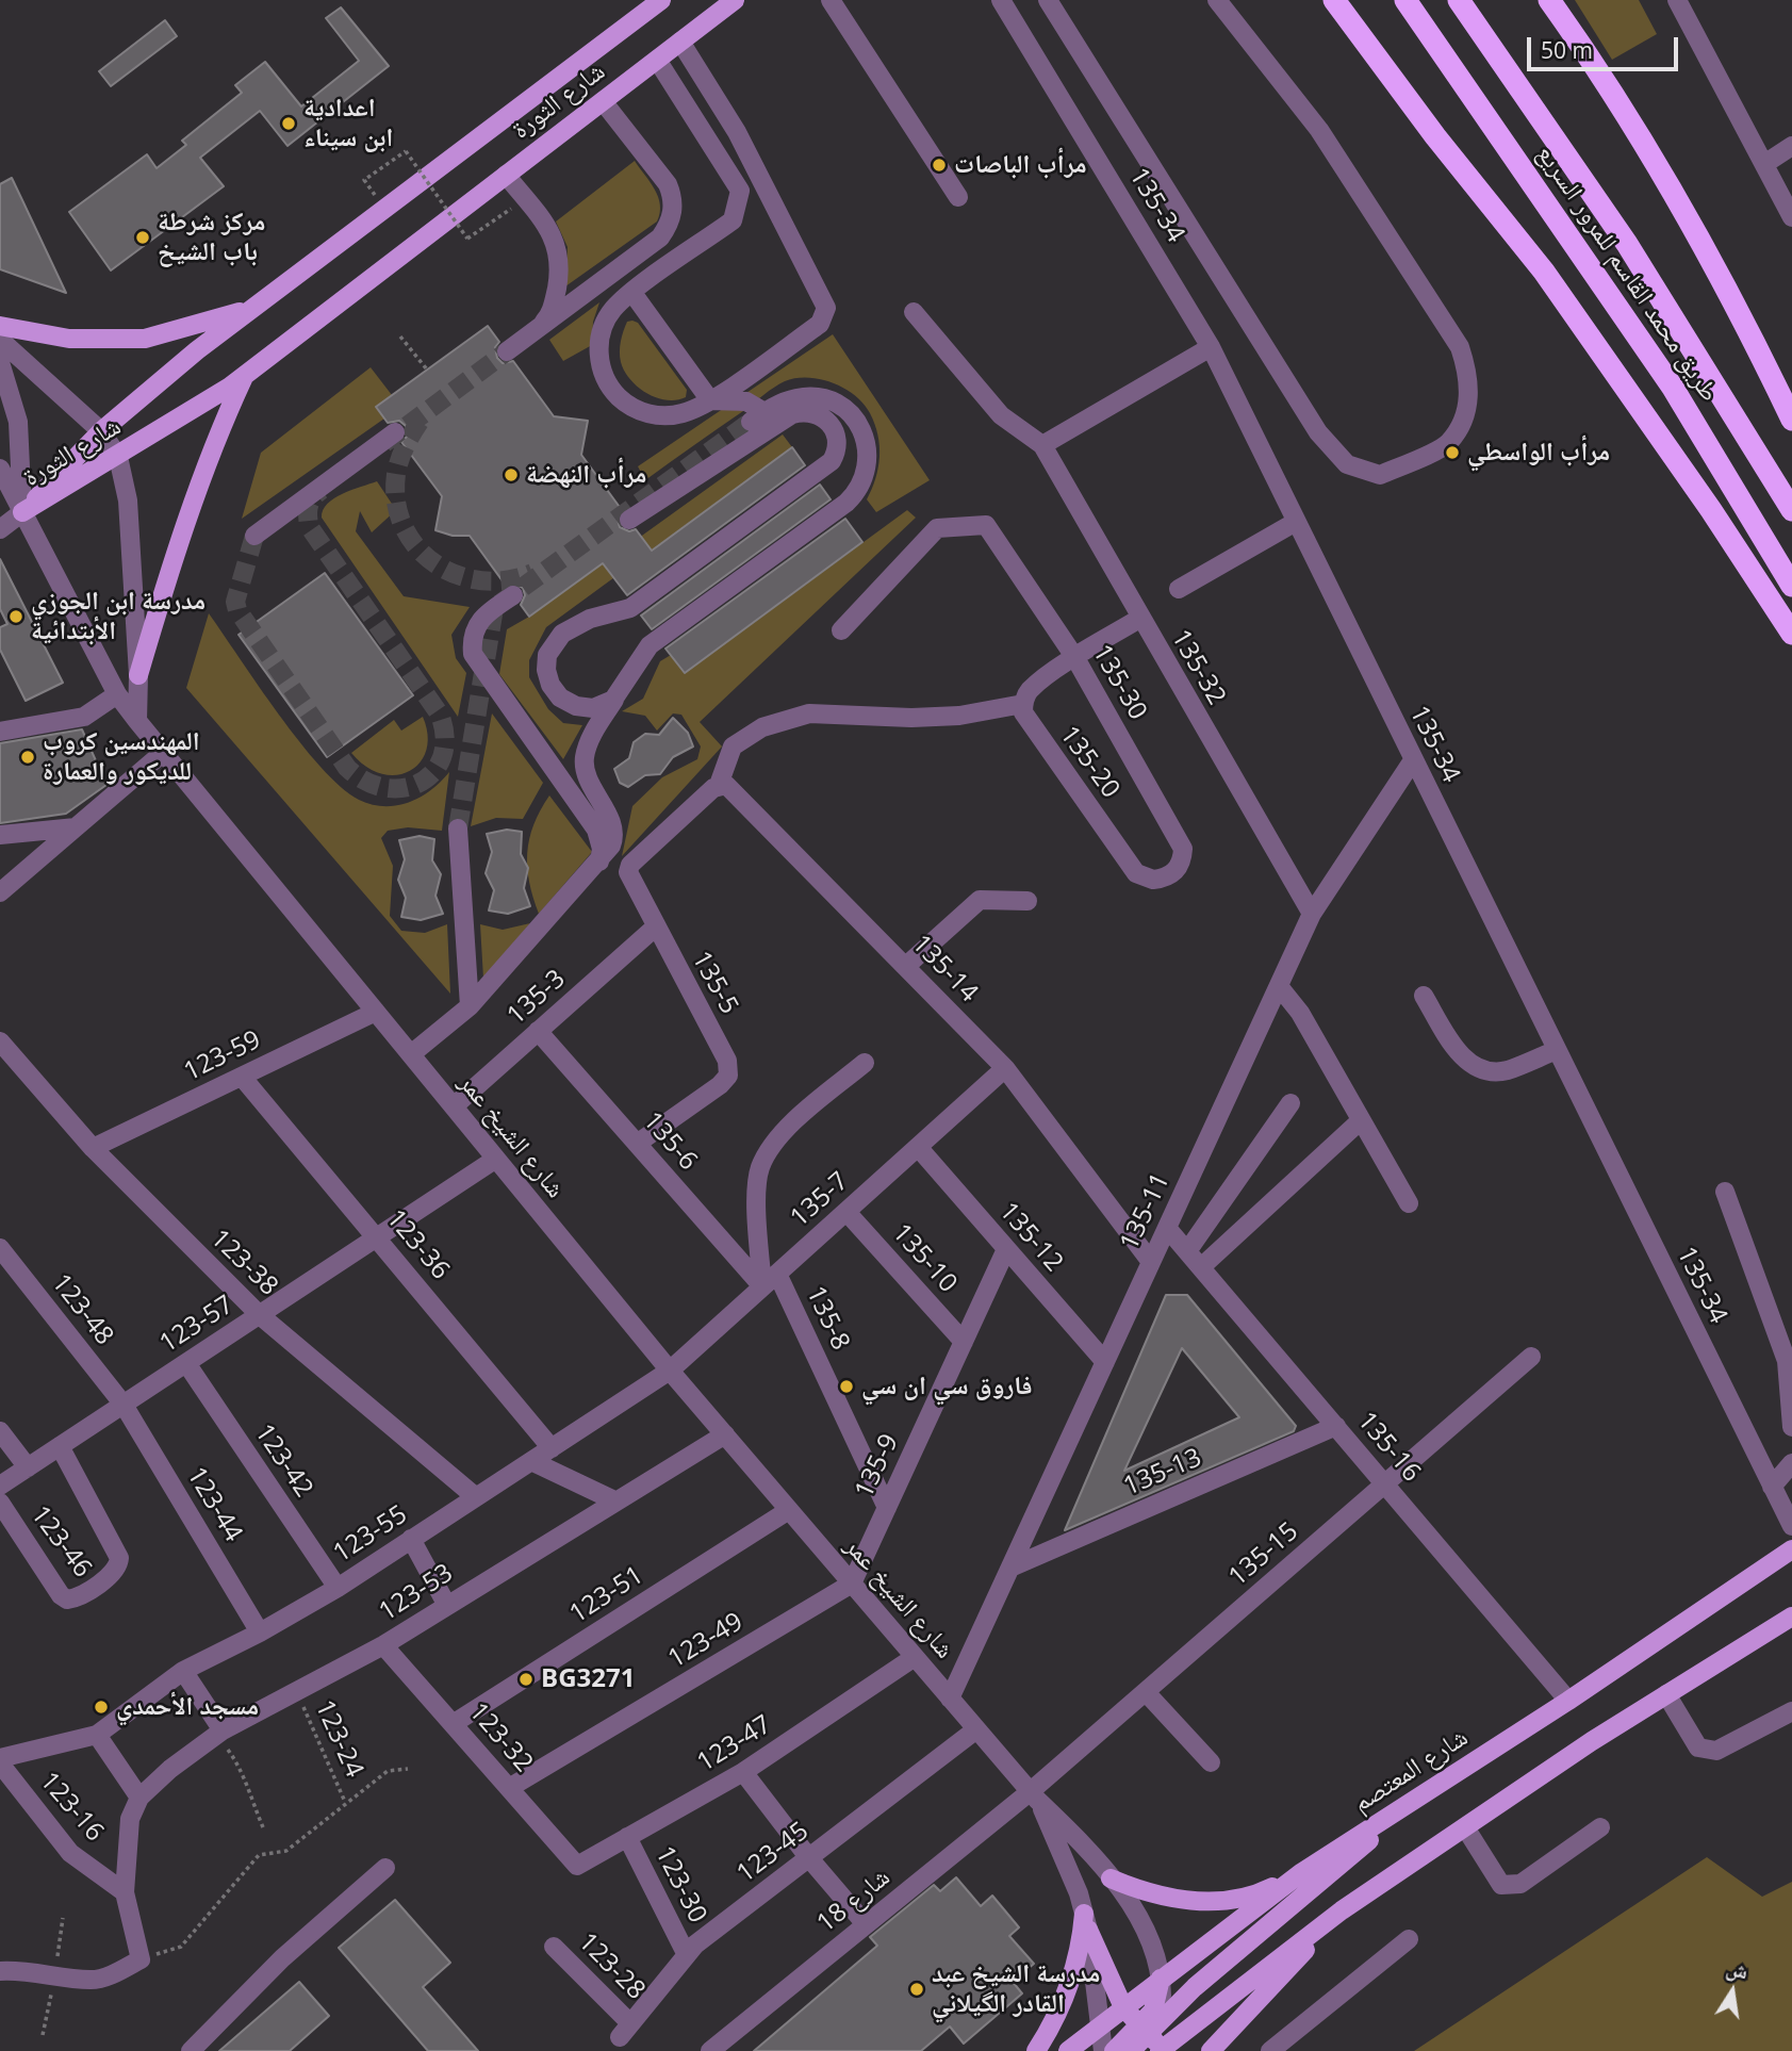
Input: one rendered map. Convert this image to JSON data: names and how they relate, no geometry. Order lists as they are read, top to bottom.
{
  "streets": {
    "highway": ["طريق محمد القاسم للمرور السريع"],
    "main road": ["شارع الثورة", "شارع المعتصم"],
    "street": [
      "135-34",
      "135-32",
      "135-30",
      "135-20",
      "135-14",
      "135-5",
      "135-3",
      "123-59",
      "شارع الشيخ عمر",
      "135-6",
      "135-7",
      "135-11",
      "135-12",
      "123-36",
      "135-10",
      "123-38",
      "123-48",
      "135-8",
      "123-57",
      "135-16",
      "123-42",
      "135-9",
      "135-13",
      "123-44",
      "123-55",
      "123-46",
      "135-15",
      "123-53",
      "123-51",
      "123-49",
      "123-32",
      "123-47",
      "123-16",
      "123-45",
      "123-30",
      "شارع 18",
      "123-28"
    ],
    "path": ["123-24"]
  },
  "crossings": [
    ["شارع الثورة", "شارع الشيخ عمر"],
    ["135-34", "135-11"],
    ["135-32", "135-11"],
    ["135-30", "135-20"],
    ["135-14", "135-5"],
    ["135-14", "135-7"],
    ["135-14", "135-11"],
    ["135-5", "135-3"],
    ["135-5", "135-6"],
    ["135-3", "شارع الشيخ عمر"],
    ["135-3", "135-6"],
    ["123-59", "شارع الشيخ عمر"],
    ["123-59", "123-36"],
    ["123-59", "123-38"],
    ["شارع الشيخ عمر", "135-7"],
    ["شارع الشيخ عمر", "135-11"],
    ["شارع الشيخ عمر", "123-57"],
    ["شارع الشيخ عمر", "135-9"],
    ["شارع الشيخ عمر", "123-55"],
    ["شارع الشيخ عمر", "135-15"],
    ["شارع الشيخ عمر", "123-53"],
    ["شارع الشيخ عمر", "123-51"],
    ["شارع الشيخ عمر", "123-49"],
    ["شارع الشيخ عمر", "123-47"],
    ["شارع الشيخ عمر", "شارع المعتصم"],
    ["شارع الشيخ عمر", "123-45"],
    ["شارع الشيخ عمر", "شارع 18"],
    ["135-6", "135-7"],
    ["135-6", "135-8"],
    ["135-7", "135-12"],
    ["135-7", "135-10"],
    ["135-7", "135-8"],
    ["135-7", "123-55"],
    ["135-11", "135-12"],
    ["135-11", "135-16"],
    ["135-11", "135-13"],
    ["135-12", "135-9"],
    ["123-36", "123-57"],
    ["123-36", "123-55"],
    ["135-10", "135-9"],
    ["123-38", "123-57"],
    ["123-38", "123-55"],
    ["123-48", "123-57"],
    ["123-48", "123-44"],
    ["135-8", "135-9"],
    ["123-57", "123-42"],
    ["123-57", "123-44"],
    ["123-57", "123-46"],
    ["135-16", "135-13"],
    ["135-16", "135-15"],
    ["135-16", "شارع المعتصم"],
    ["123-42", "123-55"],
    ["135-9", "123-49"],
    ["123-44", "123-55"],
    ["135-15", "شارع 18"],
    ["123-53", "123-32"],
    ["123-53", "123-24"],
    ["123-51", "123-32"],
    ["123-49", "123-32"],
    ["123-32", "123-47"],
    ["123-47", "123-30"],
    ["123-45", "123-30"],
    ["123-45", "123-28"]
  ],
  "places": [
    "اعدادية ابن سيناء",
    "مرأب الباصات",
    "مركز شرطة باب الشيخ",
    "مرأب الواسطي",
    "مرأب النهضة",
    "مدرسة ابن الجوزي الأبتدائية",
    "المهندسين كروب للديكور والعمارة",
    "فاروق سي ان سي",
    "BG3271",
    "مسجد الأحمدي",
    "مدرسة الشيخ عبد القادر الگيلاني"
  ],
  "scale_bar": "50 m",
  "north": "top"
}
